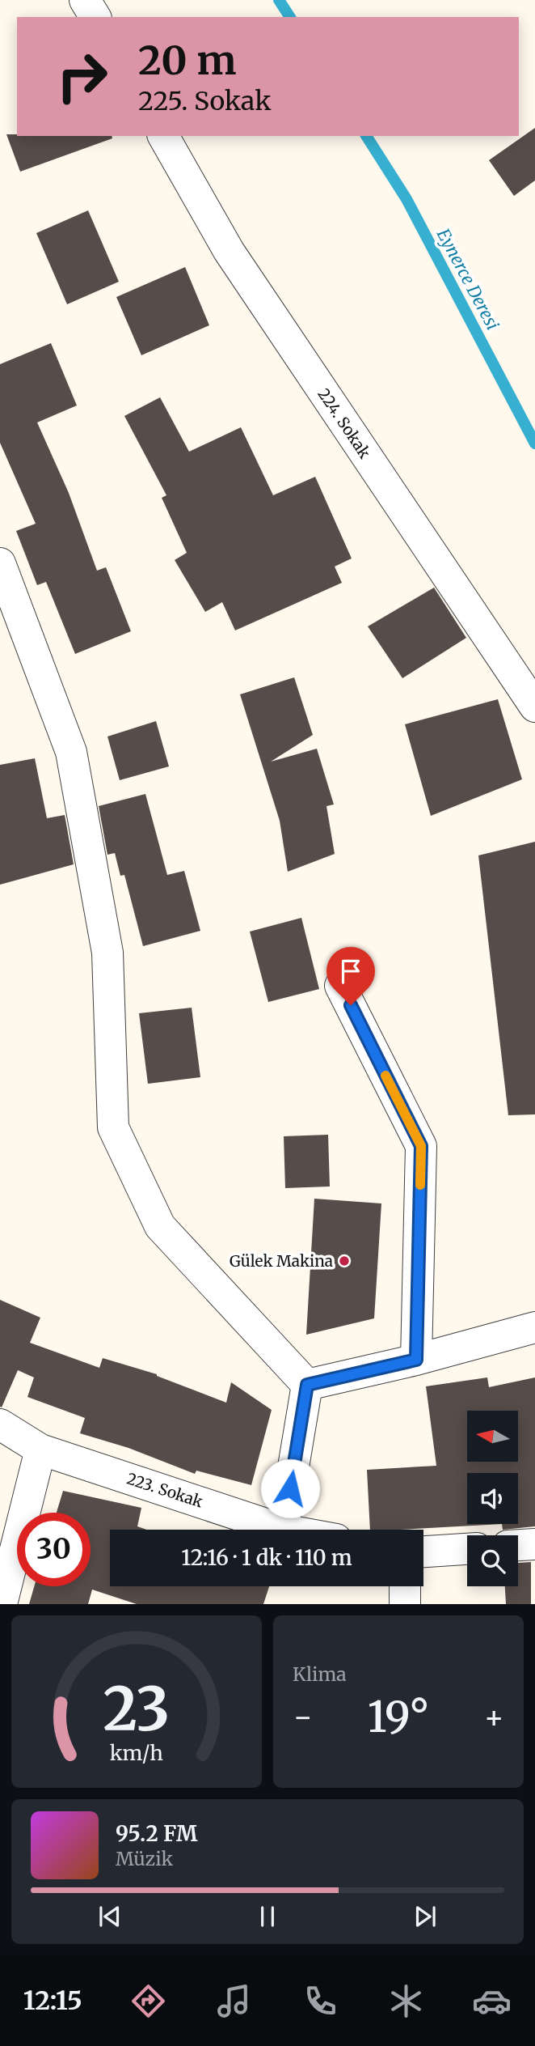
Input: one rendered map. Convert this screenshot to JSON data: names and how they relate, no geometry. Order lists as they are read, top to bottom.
{
  "streets": {
    "street": ["224. Sokak", "223. Sokak"]
  },
  "water": ["Eynerce Deresi"],
  "places": ["Gülek Makina"],
  "north": "left",
  "page": {
    "turn": ["20 m", "225. Sokak"],
    "limit": "30",
    "trip": "12:16 · 1 dk · 110 m",
    "tile": "Klima",
    "heat": ["−", "19°", "+"],
    "song": ["95.2 FM", "Müzik"],
    "tabs": "12:15",
    "gauge": ["23", "km/h"]
  }
}
